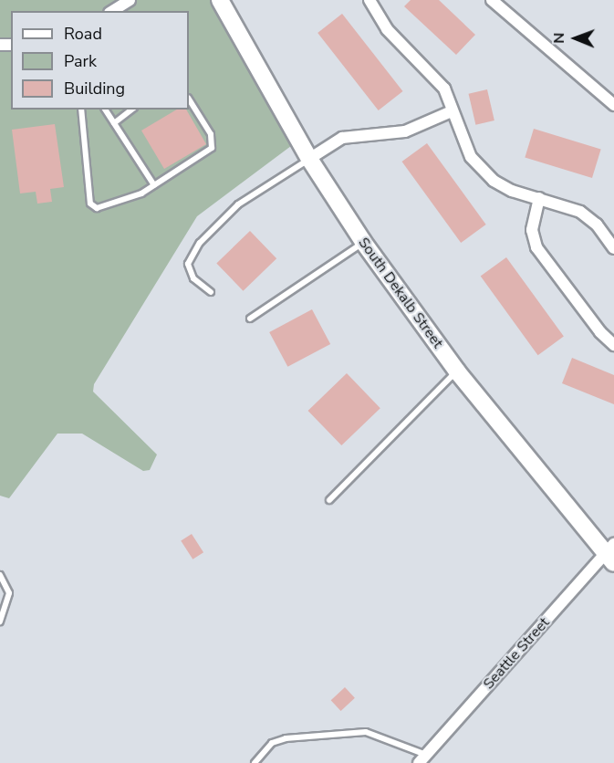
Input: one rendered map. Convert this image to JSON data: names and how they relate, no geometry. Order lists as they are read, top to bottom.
{
  "streets": {
    "main road": ["South Dekalb Street"],
    "street": ["Seattle Street"]
  },
  "crossings": [
    ["South Dekalb Street", "Seattle Street"]
  ],
  "legend": ["Road", "Park", "Building"],
  "north": "left"
}
